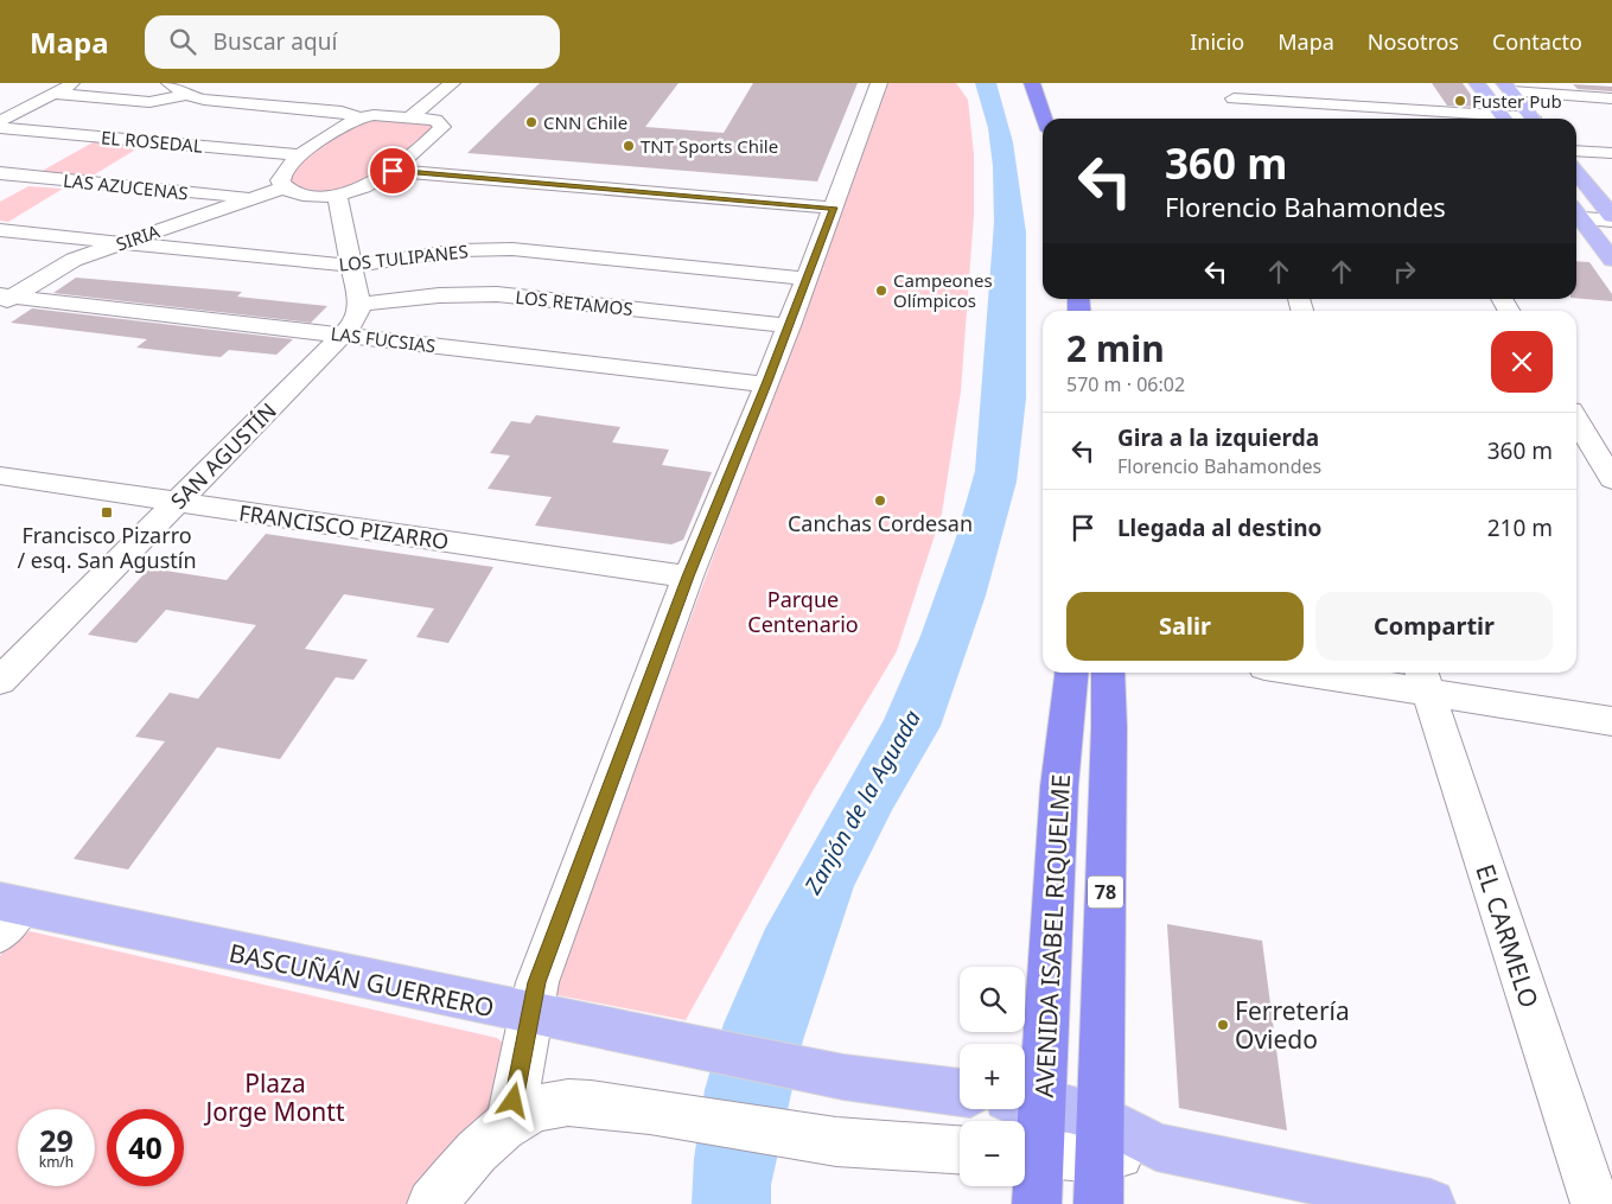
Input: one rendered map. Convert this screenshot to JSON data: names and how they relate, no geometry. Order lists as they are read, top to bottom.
{
  "streets": {
    "highway": ["78", "AVENIDA ISABEL RIQUELME"],
    "main road": ["BASCUÑÁN GUERRERO"],
    "street": [
      "EL ROSEDAL",
      "LAS AZUCENAS",
      "SIRIA",
      "LOS TULIPANES",
      "LOS RETAMOS",
      "LAS FUCSIAS",
      "SAN AGUSTÍN",
      "FRANCISCO PIZARRO",
      "EL CARMELO"
    ]
  },
  "crossings": [
    ["LAS AZUCENAS", "SIRIA"],
    ["SIRIA", "LOS TULIPANES"],
    ["SIRIA", "LAS FUCSIAS"],
    ["LOS RETAMOS", "SAN AGUSTÍN"],
    ["LAS FUCSIAS", "SAN AGUSTÍN"],
    ["SAN AGUSTÍN", "FRANCISCO PIZARRO"]
  ],
  "water": ["Zanjón de la Aguada"],
  "parks": ["Parque Centenario", "Plaza Jorge Montt"],
  "places": {
    "other": [
      "Fuster Pub",
      "CNN Chile",
      "TNT Sports Chile",
      "Campeones Olímpicos",
      "Canchas Cordesan",
      "Ferretería Oviedo"
    ],
    "transit": ["Francisco Pizarro / esq. San Agustín"]
  },
  "page": {
    "header": "Mapa",
    "search": "Buscar aquí",
    "nav": [
      "Inicio",
      "Mapa",
      "Nosotros",
      "Contacto"
    ],
    "turn": ["360 m", "Florencio Bahamondes"],
    "heading": ["2 min", "570 m · 06:02"],
    "list": [
      {
        "name": "Gira a la izquierda",
        "note": "Florencio Bahamondes",
        "value": "360 m"
      },
      {
        "name": "Llegada al destino",
        "value": "210 m"
      }
    ],
    "buttons": ["Salir", "Compartir"],
    "map_buttons": ["+", "−"],
    "speed": "29 km/h",
    "limit": "40"
  }
}
